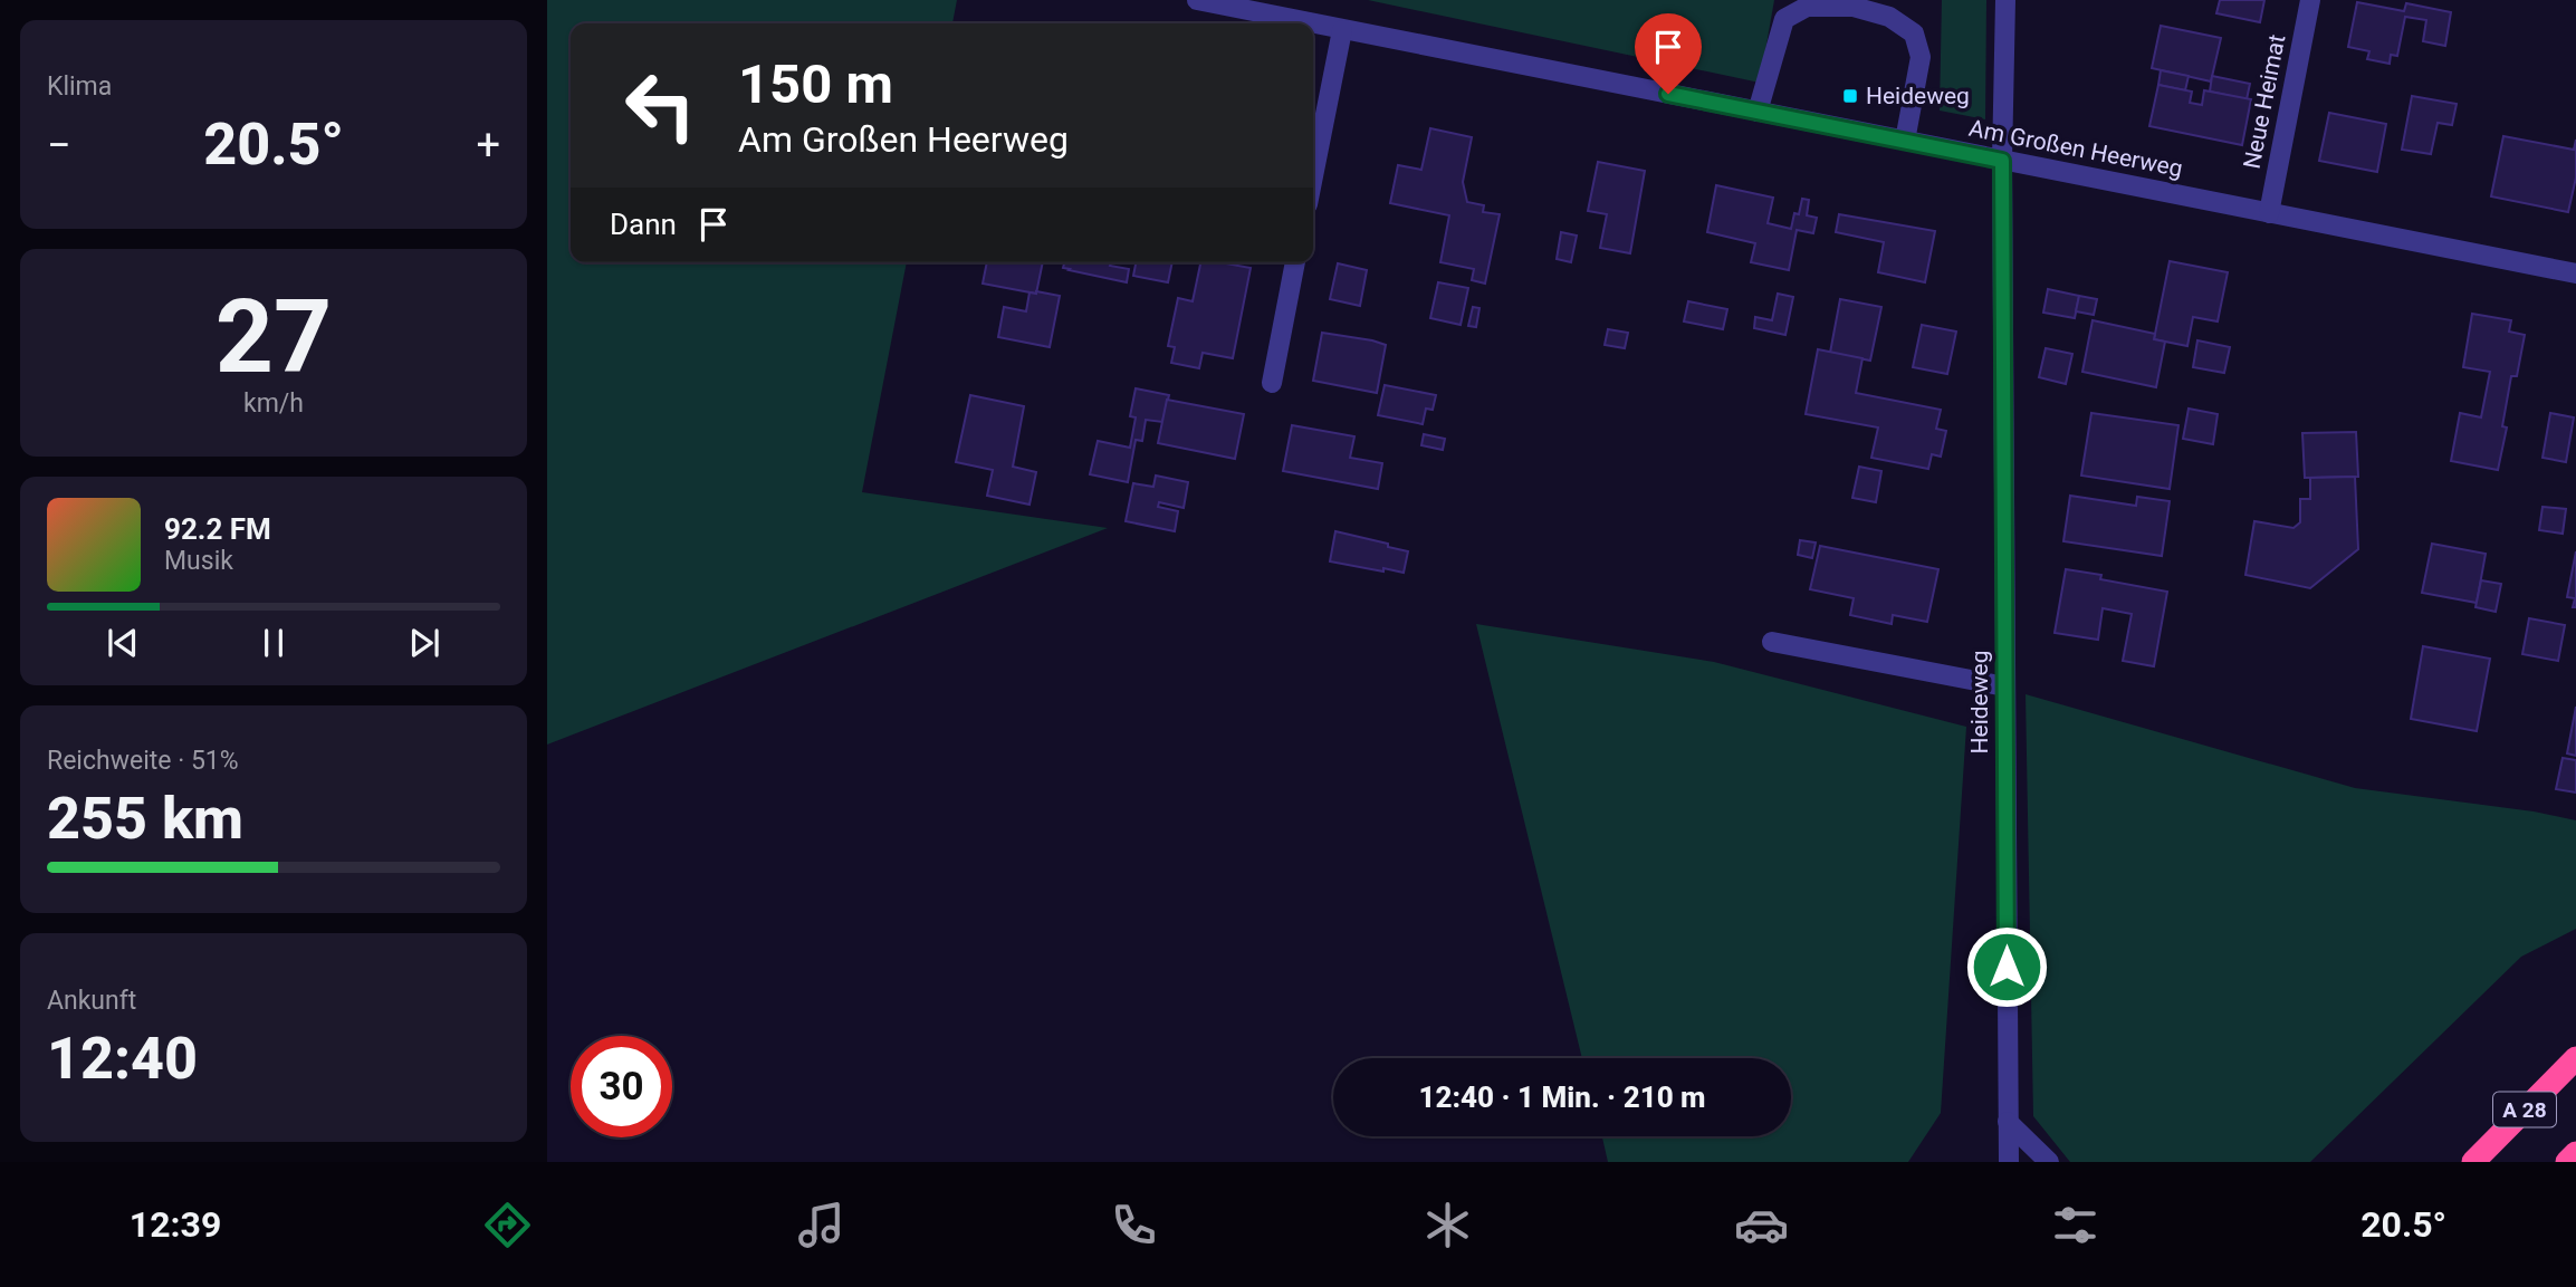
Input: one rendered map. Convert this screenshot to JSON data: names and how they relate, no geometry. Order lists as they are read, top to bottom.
{
  "streets": {
    "highway": ["A 28"],
    "street": ["Neue Heimat", "Am Großen Heerweg", "Heideweg"]
  },
  "crossings": [
    ["Neue Heimat", "Am Großen Heerweg"],
    ["Am Großen Heerweg", "Heideweg"]
  ],
  "places": {
    "transit": ["Heideweg"]
  },
  "page": {
    "tile": [
      "Klima",
      ["27", "km/h"],
      ["Reichweite · 51%", "255 km"],
      ["Ankunft", "12:40"]
    ],
    "turn": ["150 m", "Am Großen Heerweg"],
    "heat": ["−", "20.5°", "+"],
    "then": "Dann",
    "song": ["92.2 FM", "Musik"],
    "limit": "30",
    "trip": "12:40 · 1 Min. · 210 m",
    "tabs": ["12:39", "20.5°"]
  }
}
